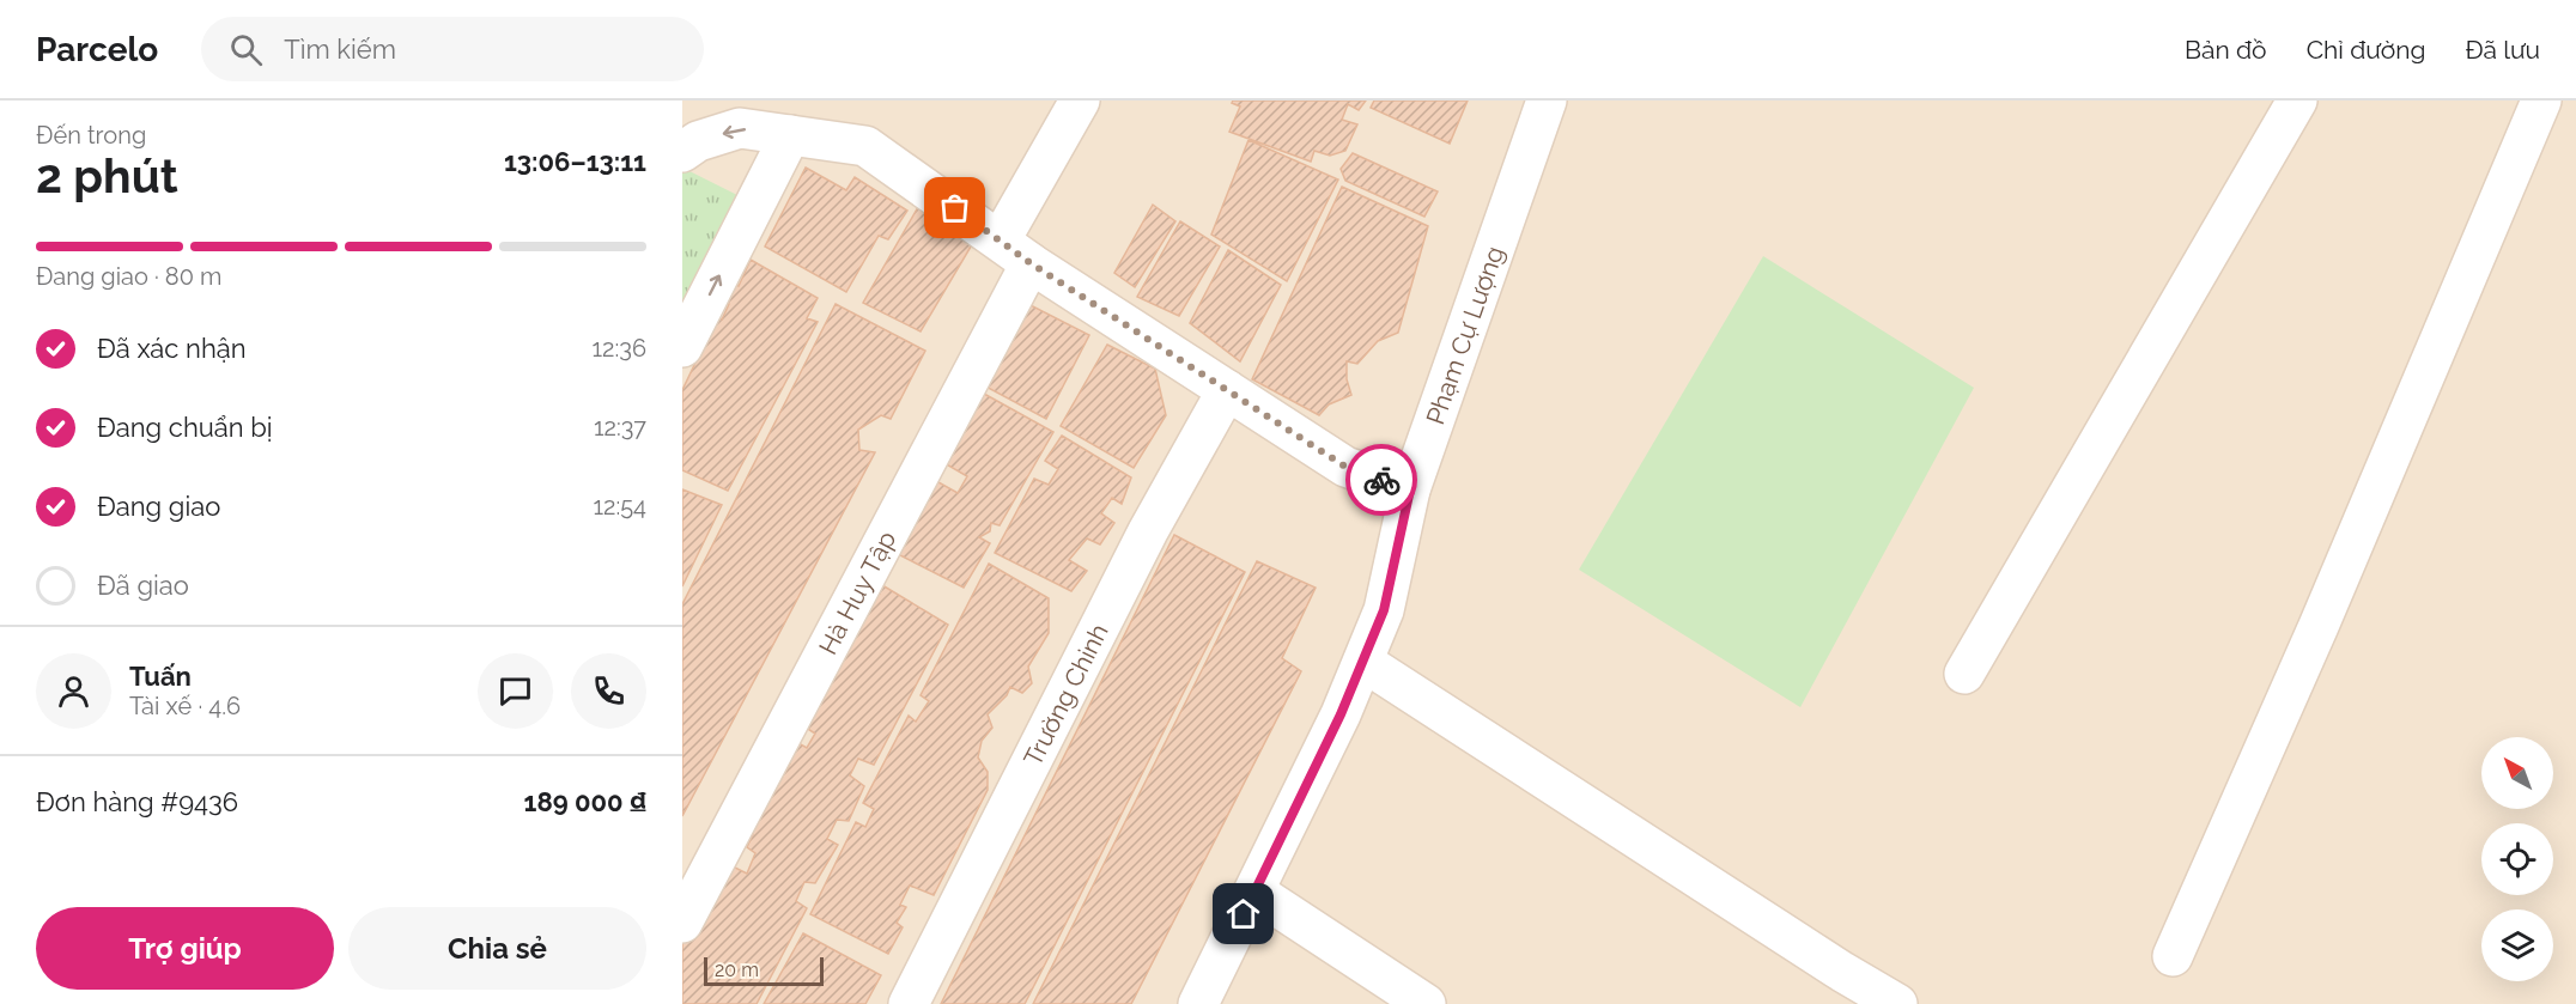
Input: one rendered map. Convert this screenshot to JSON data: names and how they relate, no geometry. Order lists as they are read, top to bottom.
{
  "streets": {
    "street": ["Phạm Cự Lượng", "Hà Huy Tập", "Trường Chinh"]
  },
  "scale_bar": "20 m",
  "north": "top left",
  "page": {
    "header": "Parcelo",
    "search": "Tìm kiếm",
    "nav": ["Bản đồ", "Chỉ đường", "Đã lưu"],
    "heading": ["2 phút", "Đến trong", "13:06–13:11"],
    "panel": [
      "Tuấn",
      "Tài xế · 4.6",
      "Đơn hàng #9436",
      "189 000 ₫"
    ],
    "bar": "Đang giao · 80 m",
    "list": [
      ["Đã xác nhận", "12:36"],
      ["Đang chuẩn bị", "12:37"],
      ["Đang giao", "12:54"],
      "Đã giao"
    ],
    "buttons": ["Trợ giúp", "Chia sẻ"],
    "scale": "20 m"
  }
}
